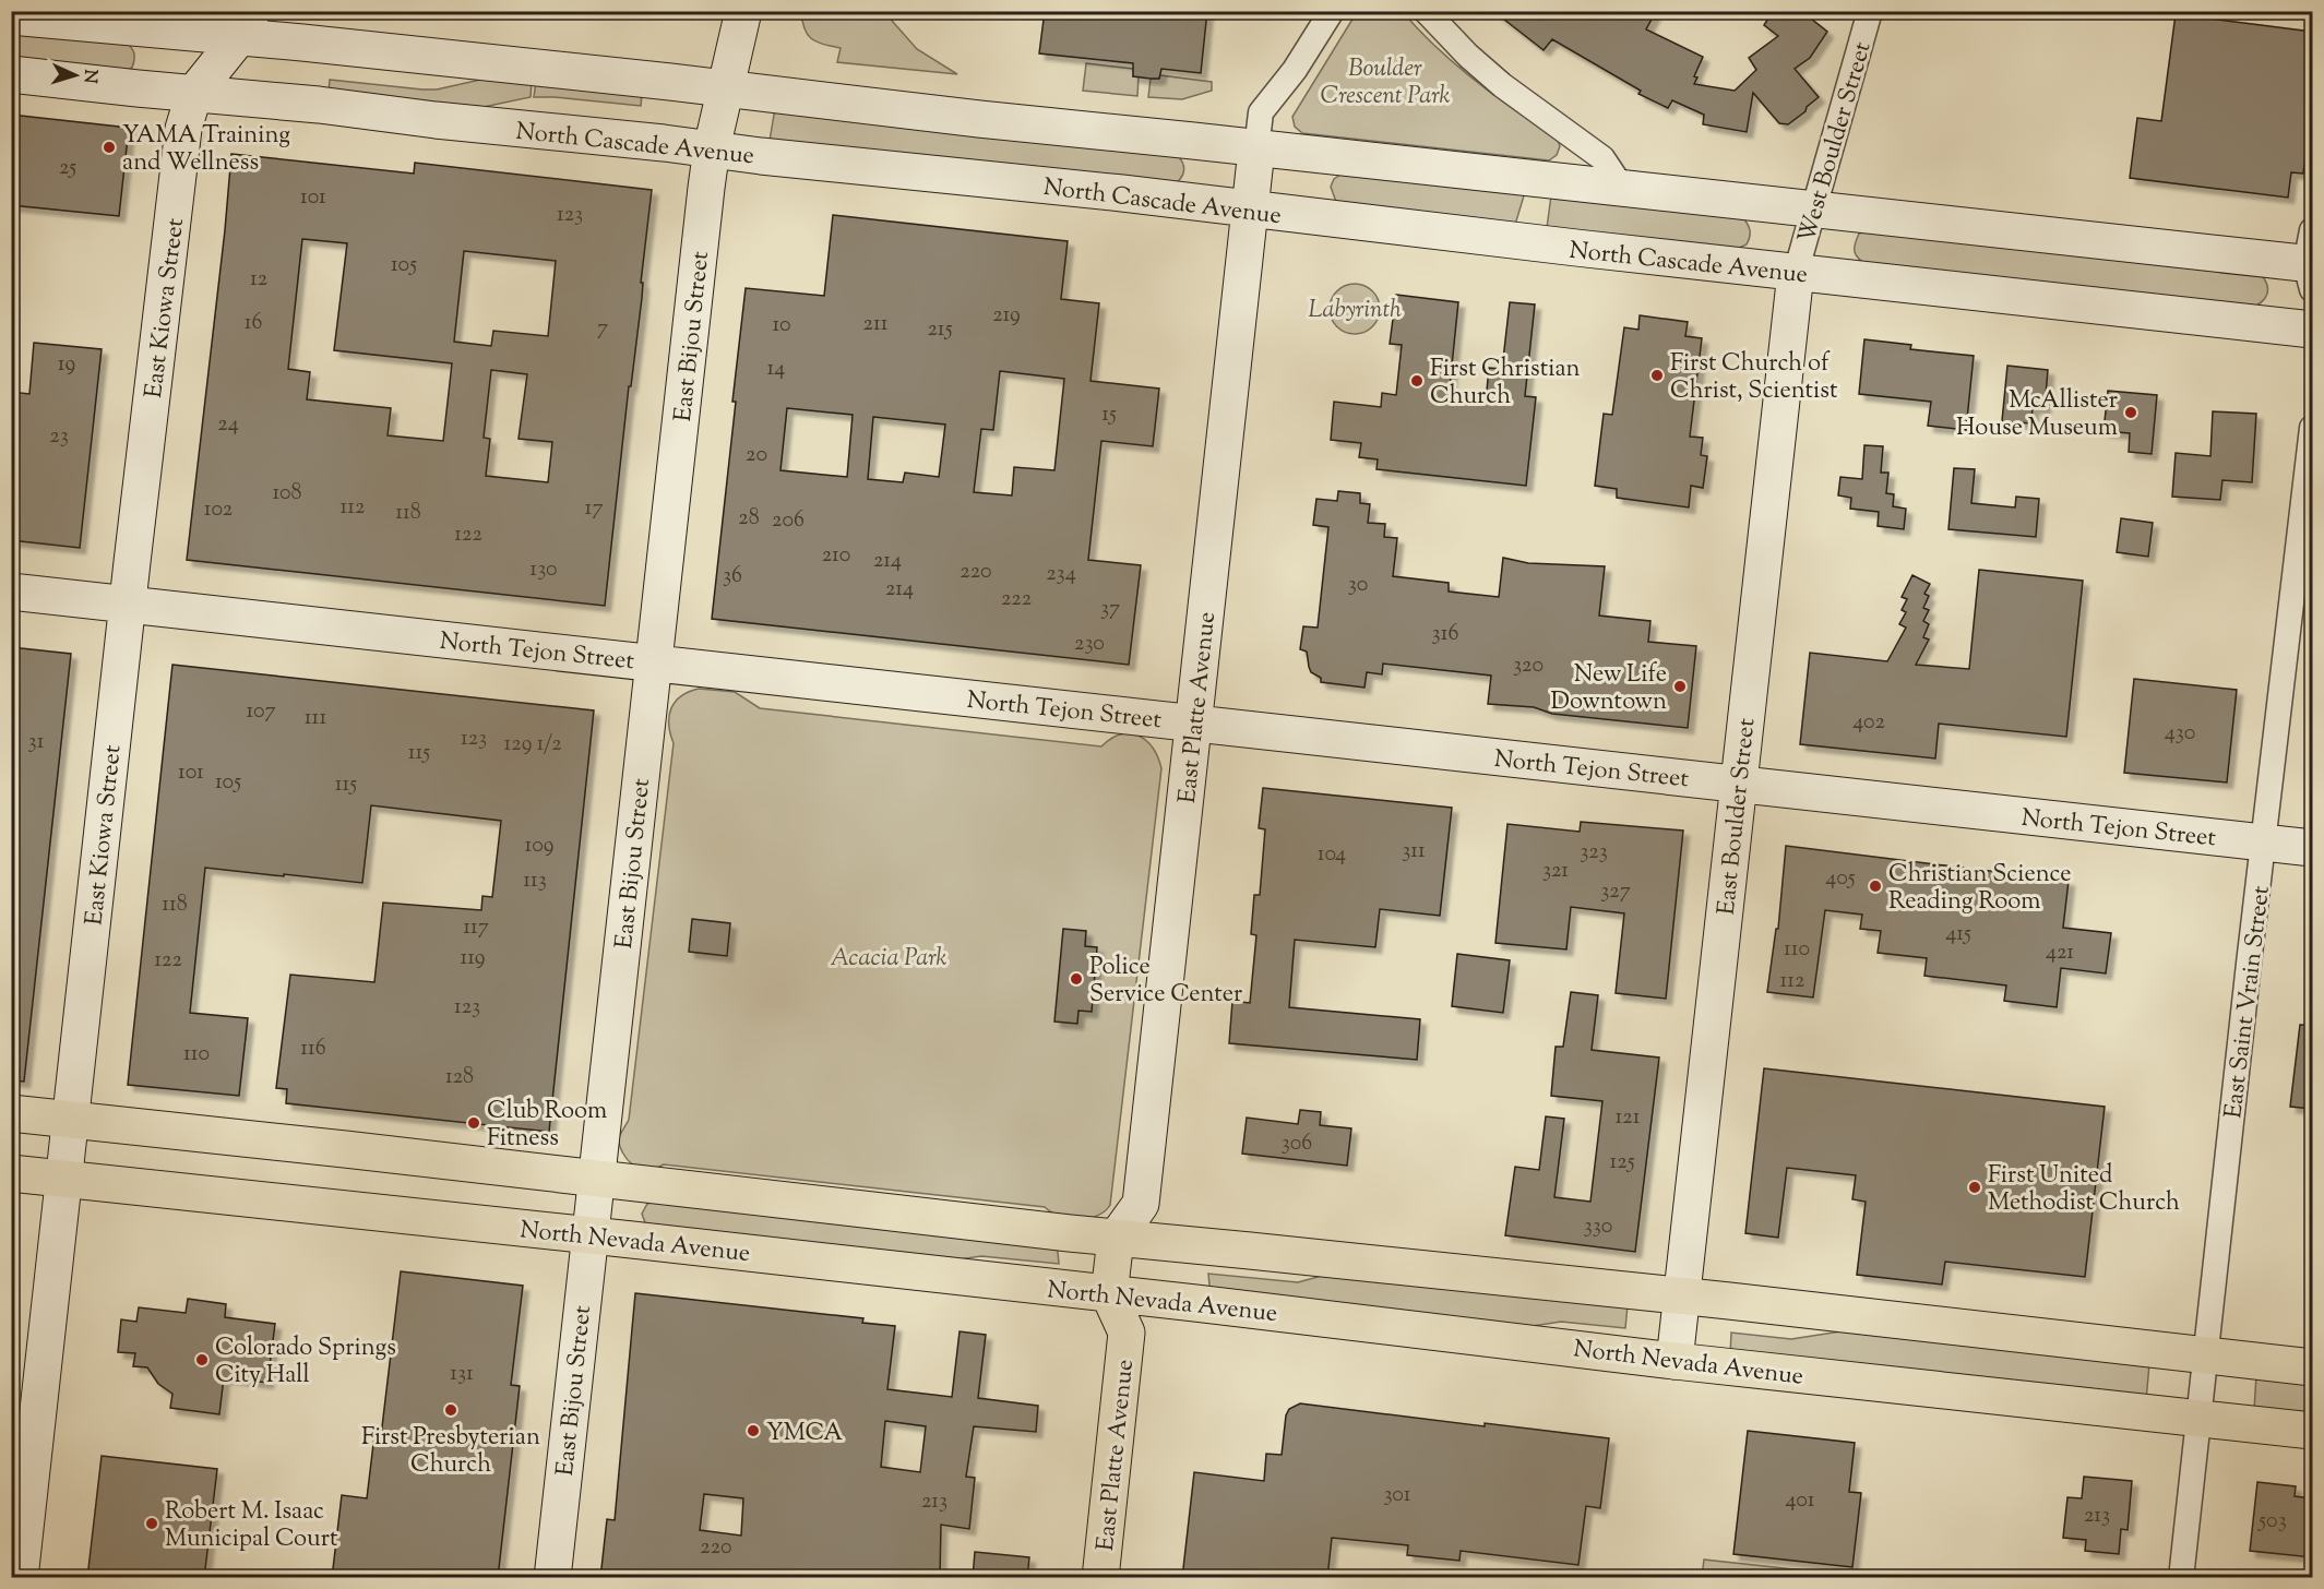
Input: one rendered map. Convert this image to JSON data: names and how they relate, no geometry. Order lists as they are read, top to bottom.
{
  "streets": {
    "main road": [
      "North Cascade Avenue",
      "East Kiowa Street",
      "East Bijou Street",
      "North Tejon Street",
      "East Platte Avenue",
      "East Boulder Street",
      "North Nevada Avenue"
    ],
    "street": ["West Boulder Street", "East Saint Vrain Street"]
  },
  "crossings": [
    ["North Cascade Avenue", "West Boulder Street"],
    ["North Cascade Avenue", "East Kiowa Street"],
    ["North Cascade Avenue", "East Bijou Street"],
    ["North Cascade Avenue", "East Platte Avenue"],
    ["North Cascade Avenue", "East Boulder Street"],
    ["West Boulder Street", "East Boulder Street"],
    ["East Kiowa Street", "North Tejon Street"],
    ["East Kiowa Street", "North Nevada Avenue"],
    ["East Bijou Street", "North Tejon Street"],
    ["East Bijou Street", "North Nevada Avenue"],
    ["North Tejon Street", "East Platte Avenue"],
    ["North Tejon Street", "East Boulder Street"],
    ["North Tejon Street", "East Saint Vrain Street"],
    ["East Platte Avenue", "North Nevada Avenue"],
    ["East Boulder Street", "North Nevada Avenue"],
    ["East Saint Vrain Street", "North Nevada Avenue"]
  ],
  "parks": ["Boulder Crescent Park", "Labyrinth", "Acacia Park"],
  "places": [
    "YAMA Training and Wellness",
    "First Church of Christ, Scientist",
    "First Christian Church",
    "McAllister House Museum",
    "New Life Downtown",
    "Christian Science Reading Room",
    "Police Service Center",
    "Club Room Fitness",
    "First United Methodist Church",
    "Colorado Springs City Hall",
    "First Presbyterian Church",
    "YMCA",
    "Robert M. Isaac Municipal Court"
  ],
  "house_numbers": [
    "25",
    "101",
    "123",
    "105",
    "12",
    "219",
    "16",
    "211",
    "10",
    "7",
    "215",
    "19",
    "14",
    "15",
    "24",
    "23",
    "20",
    "108",
    "112",
    "17",
    "102",
    "118",
    "28",
    "206",
    "122",
    "210",
    "214",
    "130",
    "220",
    "234",
    "36",
    "30",
    "214",
    "222",
    "37",
    "316",
    "230",
    "320",
    "107",
    "111",
    "402",
    "430",
    "123",
    "31",
    "129 1/2",
    "115",
    "101",
    "105",
    "115",
    "109",
    "311",
    "323",
    "104",
    "321",
    "405",
    "113",
    "327",
    "118",
    "117",
    "415",
    "110",
    "421",
    "119",
    "122",
    "112",
    "123",
    "116",
    "110",
    "128",
    "121",
    "306",
    "125",
    "330",
    "131",
    "301",
    "401",
    "213",
    "213",
    "503",
    "220"
  ],
  "north": "right"
}
